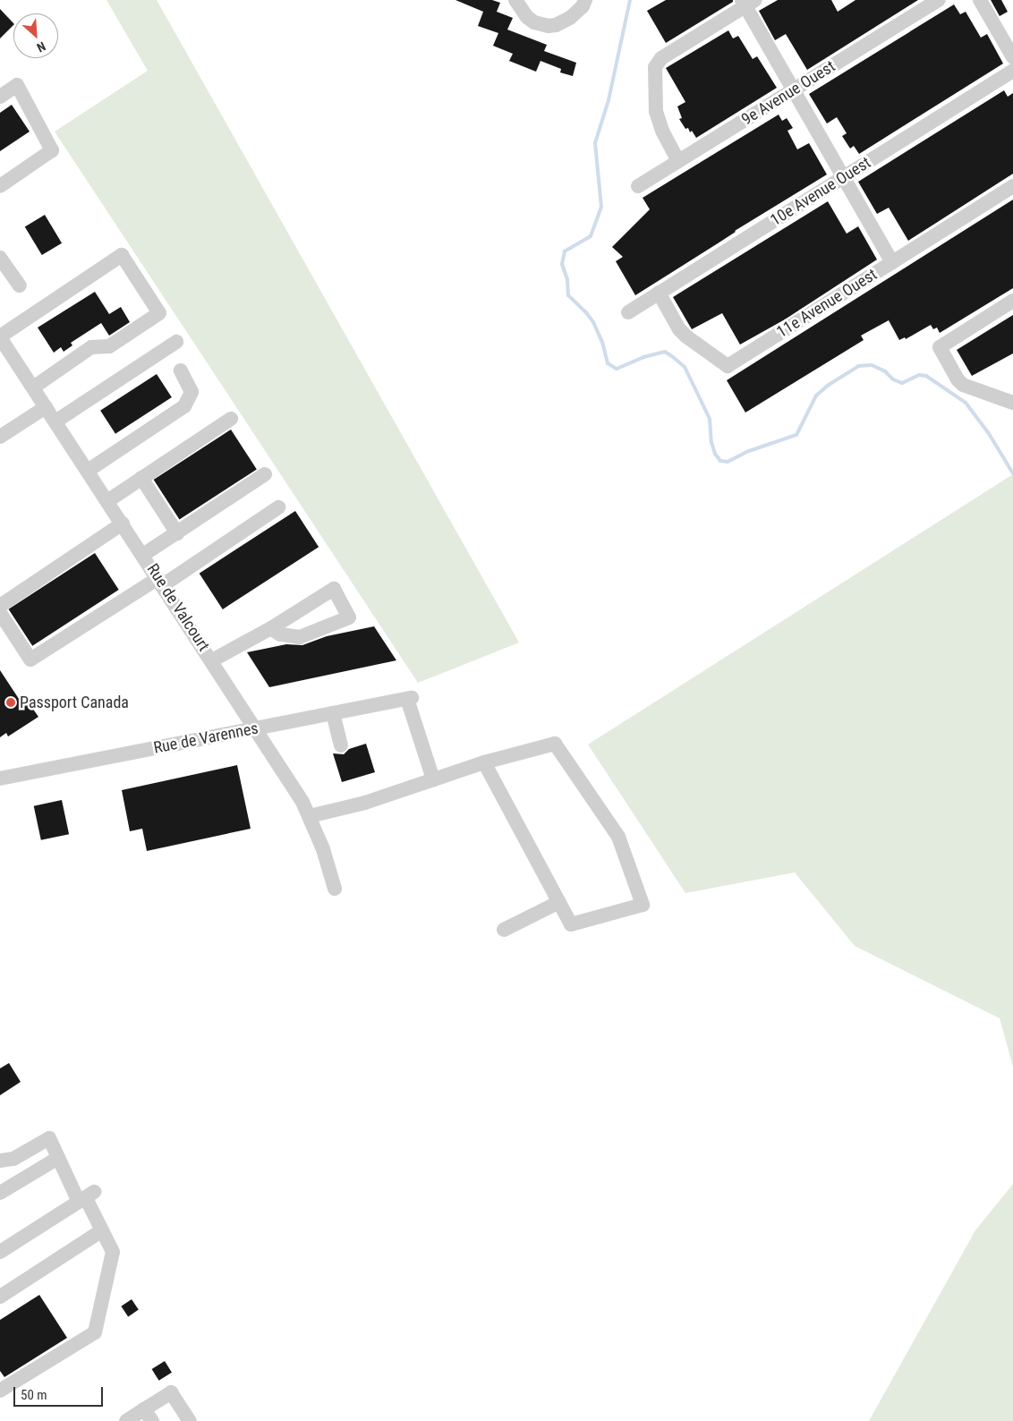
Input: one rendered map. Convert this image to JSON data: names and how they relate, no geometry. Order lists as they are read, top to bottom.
{
  "streets": {
    "street": [
      "9e Avenue Ouest",
      "10e Avenue Ouest",
      "11e Avenue Ouest",
      "Rue de Valcourt",
      "Rue de Varennes"
    ]
  },
  "crossings": [
    ["10e Avenue Ouest", "11e Avenue Ouest"],
    ["Rue de Valcourt", "Rue de Varennes"]
  ],
  "places": ["Passport Canada"],
  "scale_bar": "50 m",
  "north": "bottom right"
}
